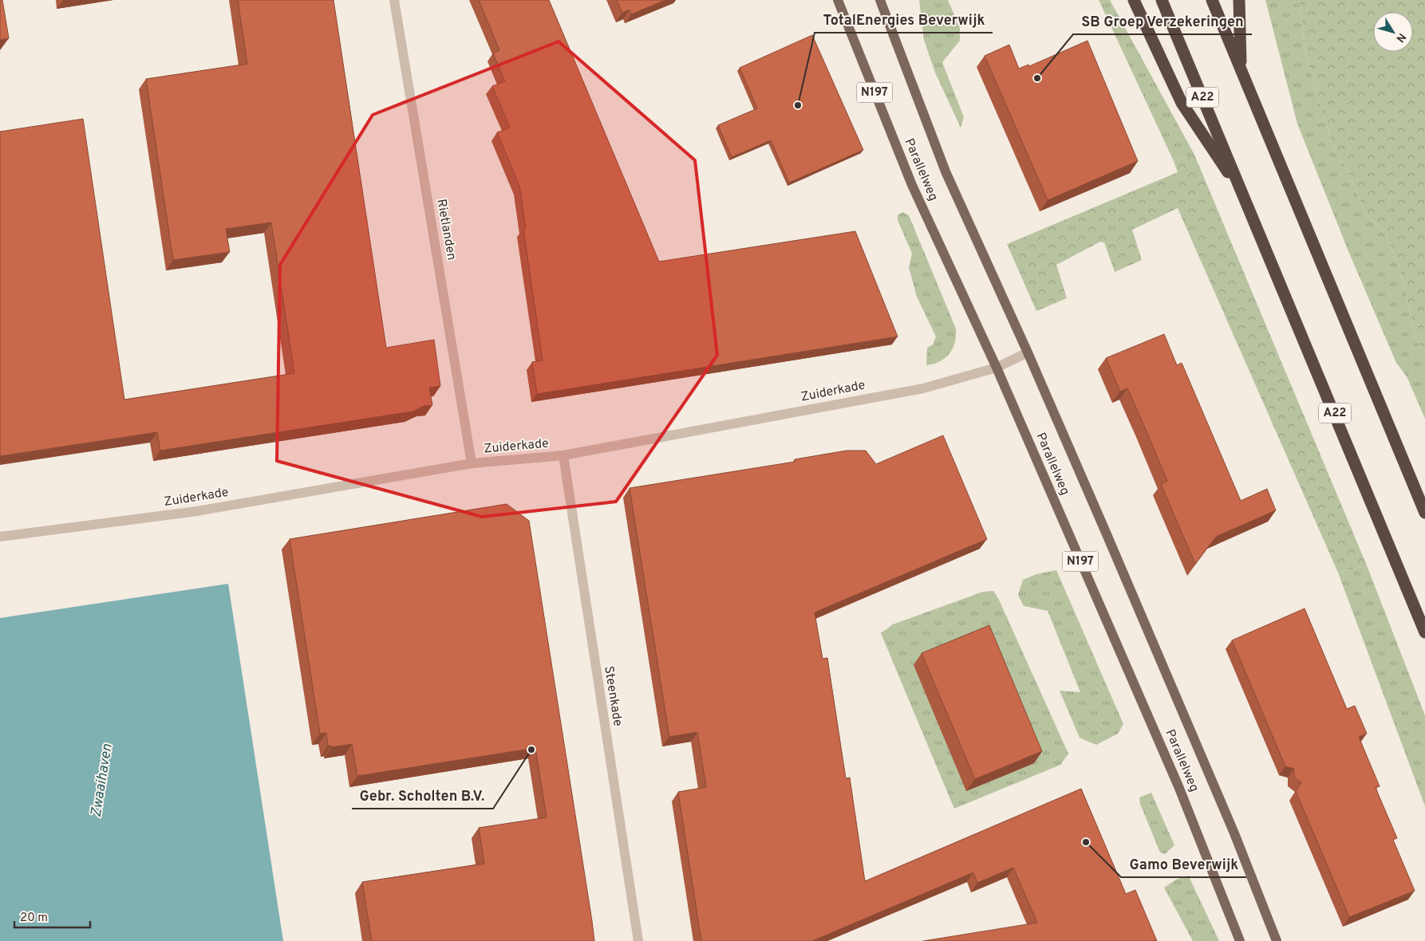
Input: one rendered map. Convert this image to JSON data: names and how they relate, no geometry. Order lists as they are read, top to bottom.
{
  "streets": {
    "highway": ["A22"],
    "main road": ["N197", "Parallelweg"],
    "street": ["Rietlanden", "Zuiderkade", "Steenkade"]
  },
  "crossings": [
    ["Parallelweg", "Zuiderkade"],
    ["Rietlanden", "Zuiderkade"],
    ["Zuiderkade", "Steenkade"]
  ],
  "water": ["Zwaaihaven"],
  "places": [
    "SB Groep Verzekeringen",
    "TotalEnergies Beverwijk",
    "Gebr. Scholten B.V.",
    "Gamo Beverwijk"
  ],
  "scale_bar": "20 m",
  "north": "bottom right"
}
